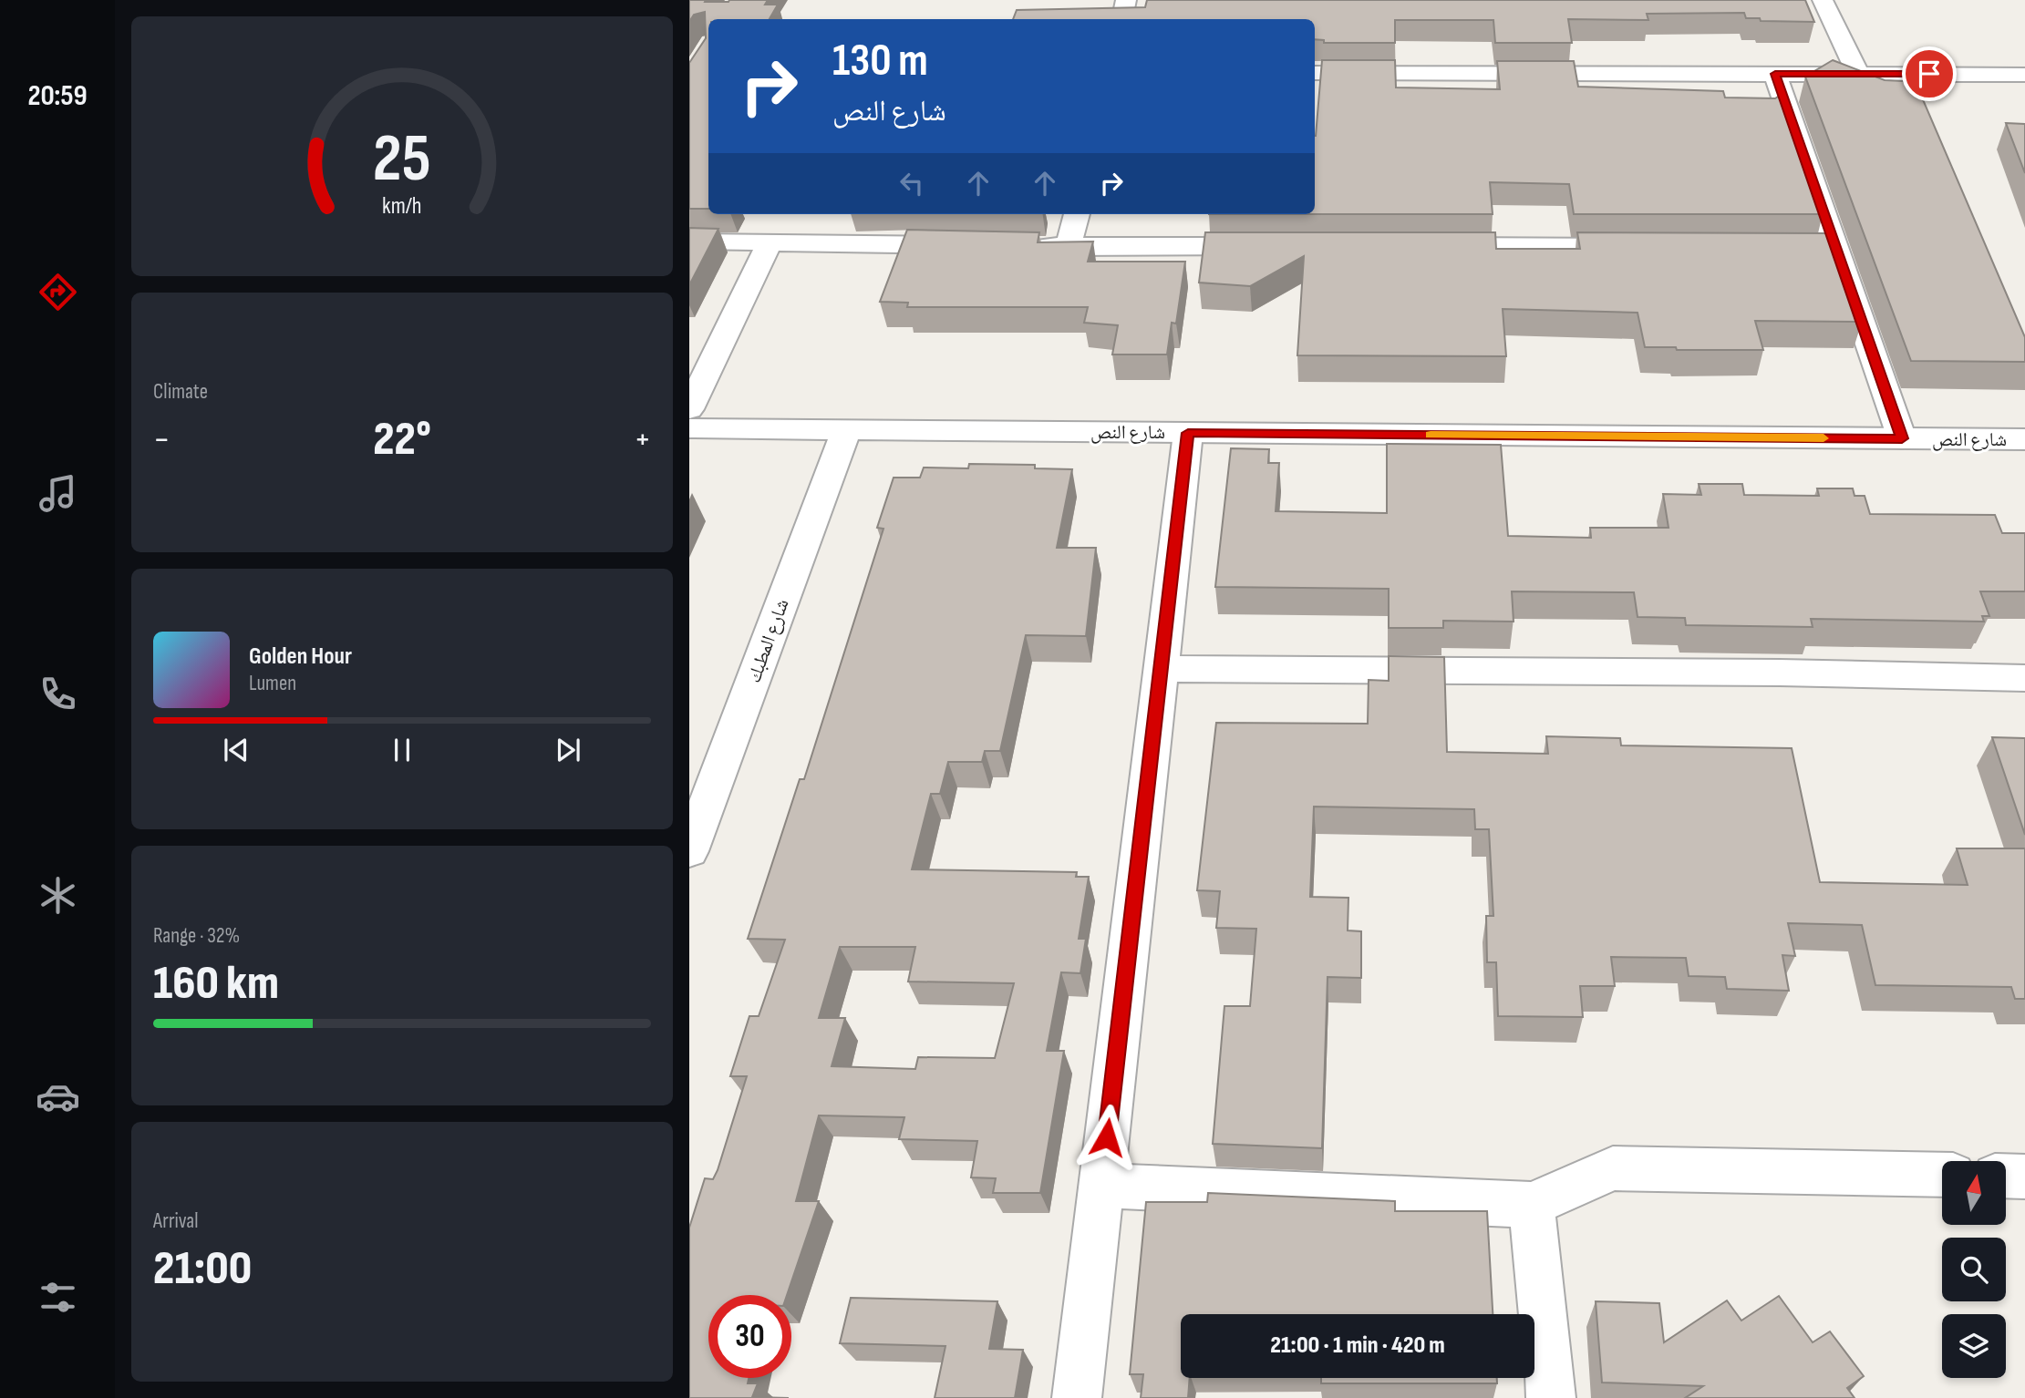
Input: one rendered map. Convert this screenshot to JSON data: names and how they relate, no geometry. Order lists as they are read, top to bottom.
{
  "streets": {
    "street": ["شارع النص", "شارع المطبك"]
  },
  "crossings": [
    ["شارع النص", "شارع المطبك"]
  ],
  "north": "top",
  "page": {
    "tabs": "20:59",
    "turn": ["130 m", "شارع النص"],
    "tile": [
      "Climate",
      ["Range · 32%", "160 km"],
      ["Arrival", "21:00"]
    ],
    "heat": ["−", "22°", "+"],
    "song": ["Golden Hour", "Lumen"],
    "limit": "30",
    "trip": "21:00 · 1 min · 420 m",
    "gauge": ["25", "km/h"]
  }
}
